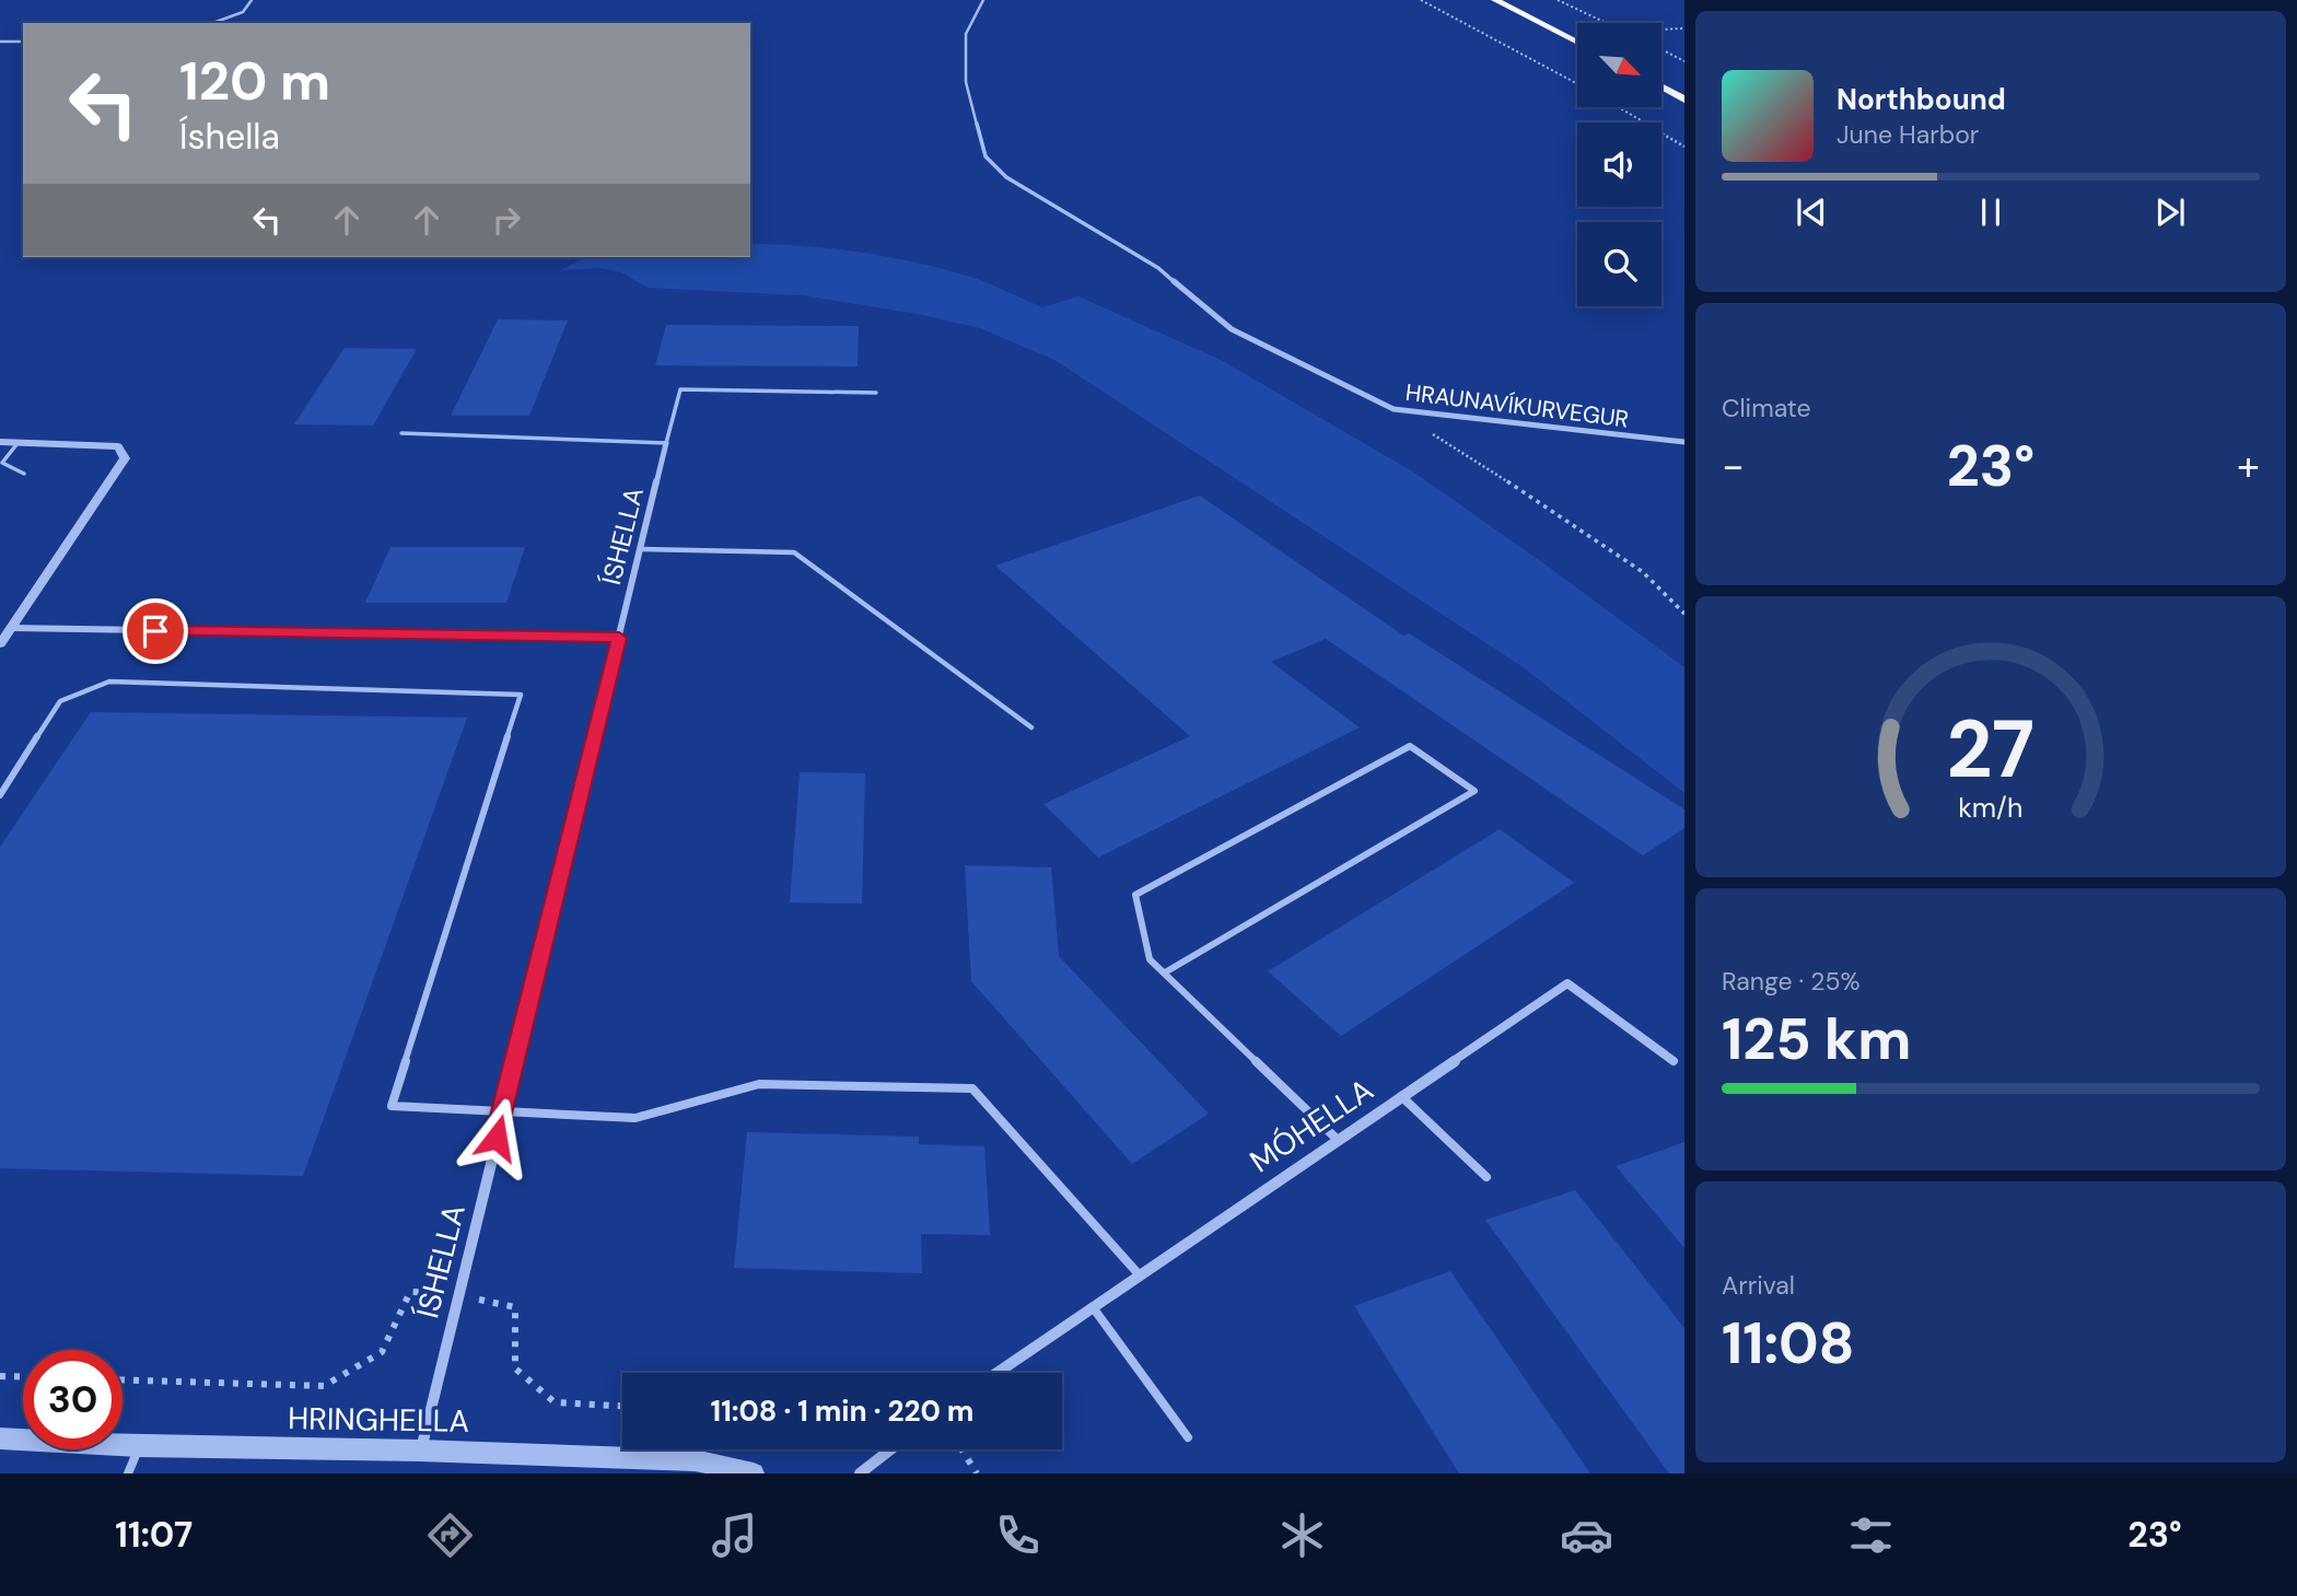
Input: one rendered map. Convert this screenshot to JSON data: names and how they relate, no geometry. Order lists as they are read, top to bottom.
{
  "streets": {
    "street": [
      "HRAUNAVÍKURVEGUR",
      "ÍSHELLA",
      "MÓHELLA",
      "HRINGHELLA"
    ]
  },
  "crossings": [
    ["ÍSHELLA", "HRINGHELLA"]
  ],
  "north": "bottom right",
  "page": {
    "turn": ["120 m", "Íshella"],
    "song": ["Northbound", "June Harbor"],
    "tile": [
      "Climate",
      ["Range · 25%", "125 km"],
      ["Arrival", "11:08"]
    ],
    "heat": ["−", "23°", "+"],
    "limit": "30",
    "trip": "11:08 · 1 min · 220 m",
    "tabs": ["11:07", "23°"],
    "gauge": ["27", "km/h"]
  }
}
